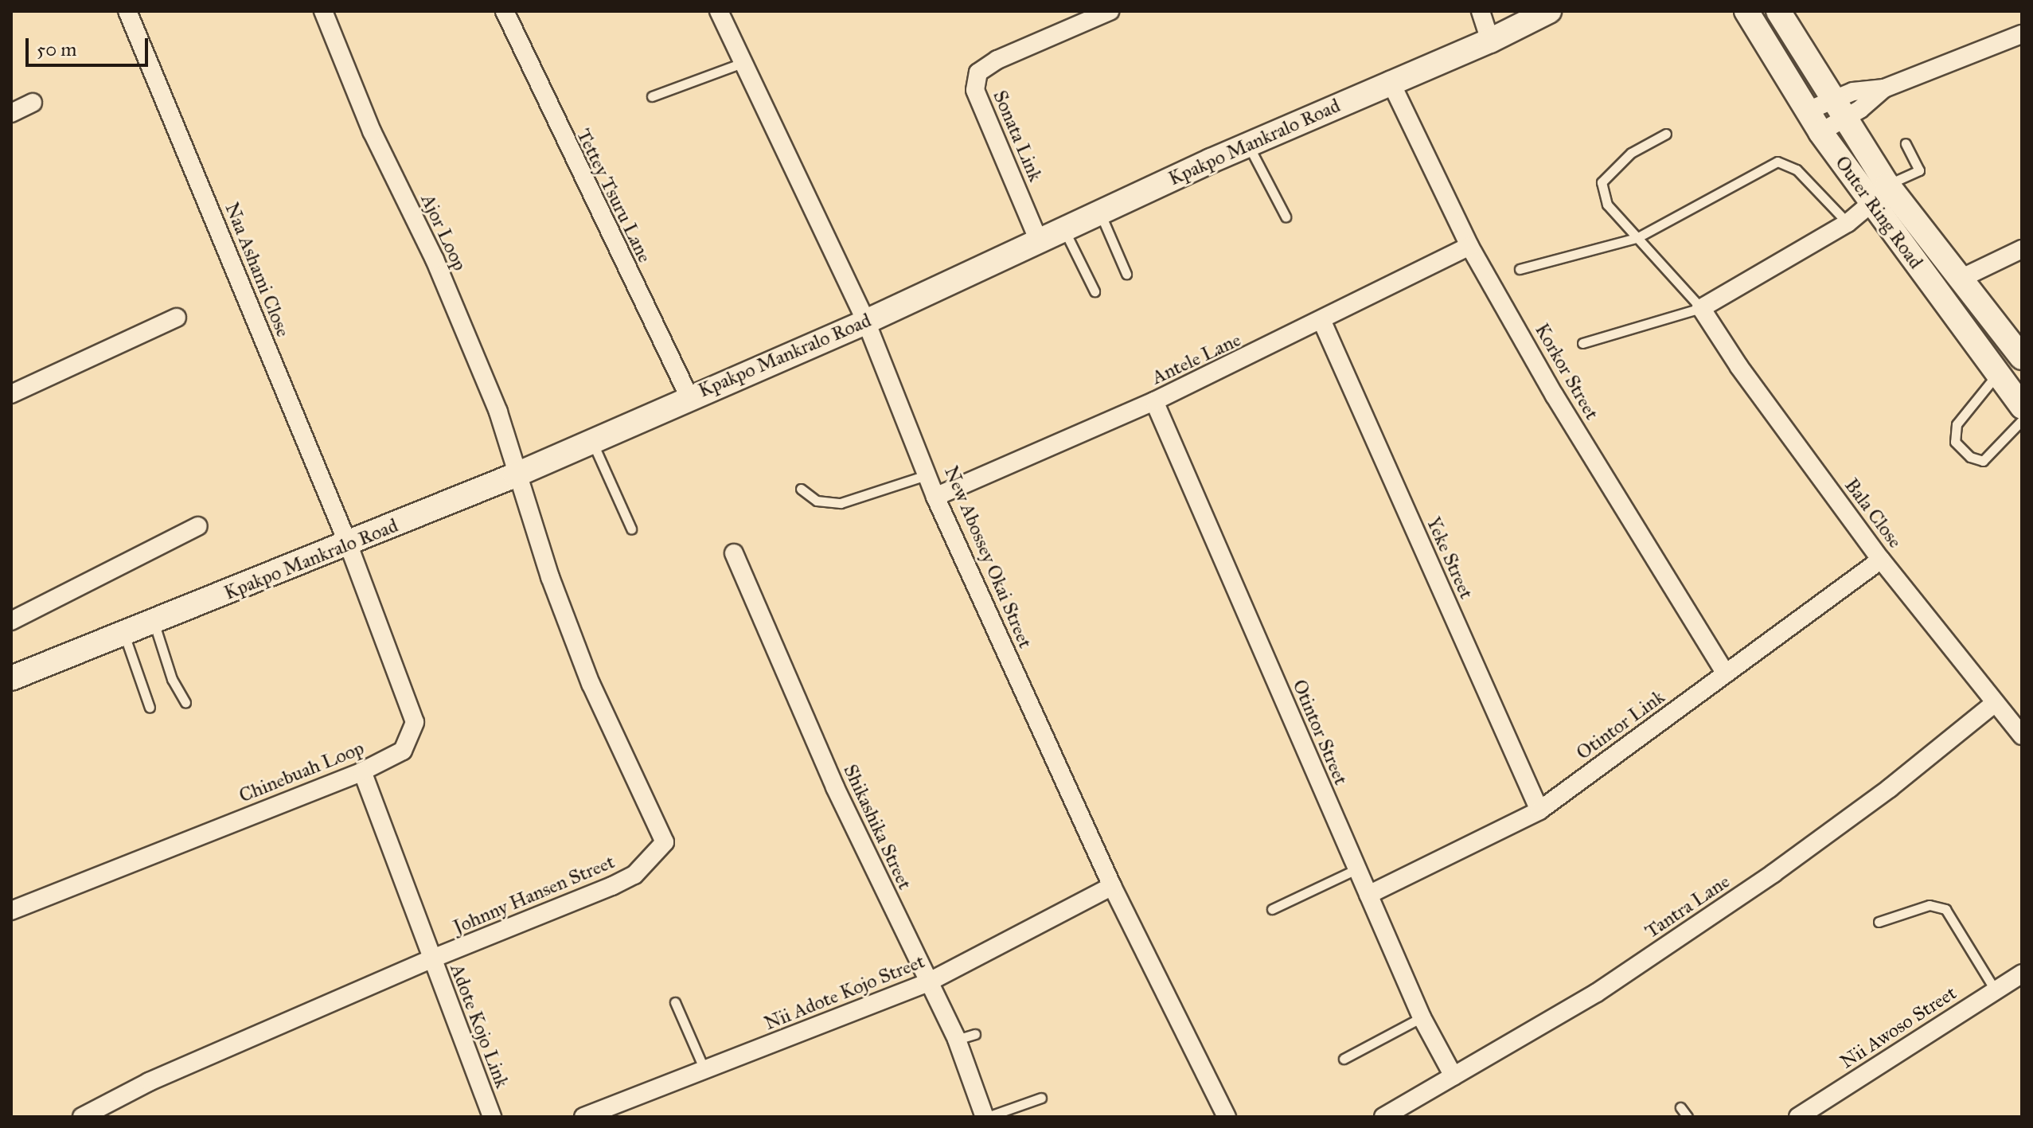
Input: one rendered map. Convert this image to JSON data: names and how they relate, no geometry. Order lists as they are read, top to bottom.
{
  "streets": {
    "street": [
      "Sonata Link",
      "Kpakpo Mankralo Road",
      "Tettey Tsuru Lane",
      "Outer Ring Road",
      "Ajor Loop",
      "Naa Ashami Close",
      "Antele Lane",
      "Korkor Street",
      "Bala Close",
      "New Abossey Okai Street",
      "Yeke Street",
      "Otintor Link",
      "Otintor Street",
      "Chinebuah Loop",
      "Shikashika Street",
      "Johnny Hansen Street",
      "Tantra Lane",
      "Nii Adote Kojo Street",
      "Adote Kojo Link",
      "Nii Awoso Street"
    ]
  },
  "crossings": [
    ["Sonata Link", "Kpakpo Mankralo Road"],
    ["Kpakpo Mankralo Road", "Tettey Tsuru Lane"],
    ["Kpakpo Mankralo Road", "Ajor Loop"],
    ["Kpakpo Mankralo Road", "Naa Ashami Close"],
    ["Kpakpo Mankralo Road", "Korkor Street"],
    ["Kpakpo Mankralo Road", "New Abossey Okai Street"],
    ["Kpakpo Mankralo Road", "Chinebuah Loop"],
    ["Kpakpo Mankralo Road", "Johnny Hansen Street"],
    ["Ajor Loop", "Johnny Hansen Street"],
    ["Naa Ashami Close", "Chinebuah Loop"],
    ["Antele Lane", "Korkor Street"],
    ["Antele Lane", "New Abossey Okai Street"],
    ["Antele Lane", "Yeke Street"],
    ["Antele Lane", "Otintor Street"],
    ["Korkor Street", "Otintor Link"],
    ["Bala Close", "Otintor Link"],
    ["Bala Close", "Tantra Lane"],
    ["New Abossey Okai Street", "Nii Adote Kojo Street"],
    ["Yeke Street", "Otintor Link"],
    ["Otintor Link", "Otintor Street"],
    ["Otintor Street", "Tantra Lane"],
    ["Chinebuah Loop", "Adote Kojo Link"],
    ["Shikashika Street", "Nii Adote Kojo Street"],
    ["Johnny Hansen Street", "Adote Kojo Link"]
  ],
  "scale_bar": "50 m"
}
